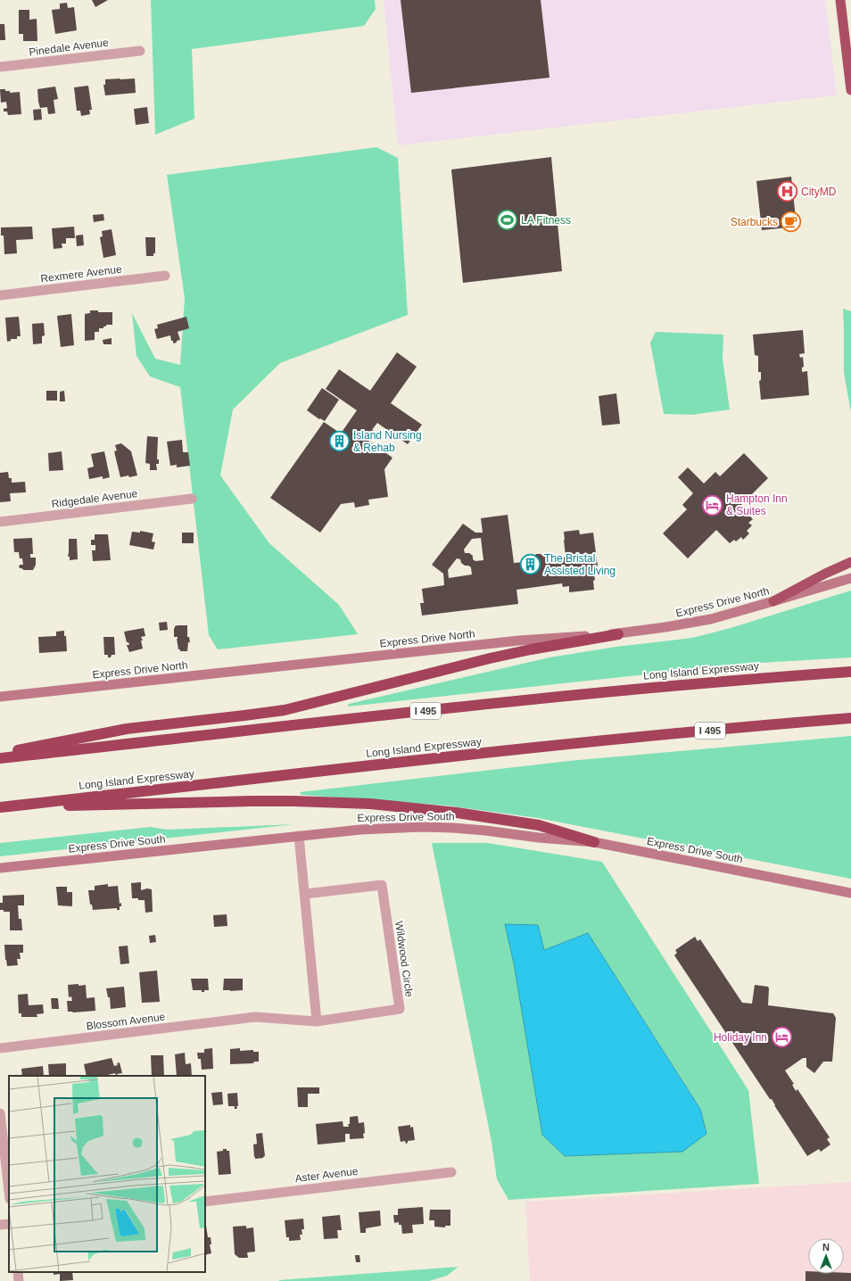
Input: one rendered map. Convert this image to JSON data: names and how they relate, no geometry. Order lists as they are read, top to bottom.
{
  "streets": {
    "highway": ["Long Island Expressway", "I 495"],
    "main road": ["Express Drive North", "Express Drive South"],
    "street": [
      "Pinedale Avenue",
      "Rexmere Avenue",
      "Ridgedale Avenue",
      "Wildwood Circle",
      "Blossom Avenue",
      "Aster Avenue"
    ]
  },
  "crossings": [
    ["Wildwood Circle", "Blossom Avenue"]
  ],
  "places": {
    "hospital": ["CityMD"],
    "sports": ["LA Fitness"],
    "cafe": ["Starbucks"],
    "building": ["Island Nursing & Rehab", "The Bristal Assisted Living"],
    "hotel": ["Hampton Inn & Suites", "Holiday Inn"]
  },
  "north": "top"
}
